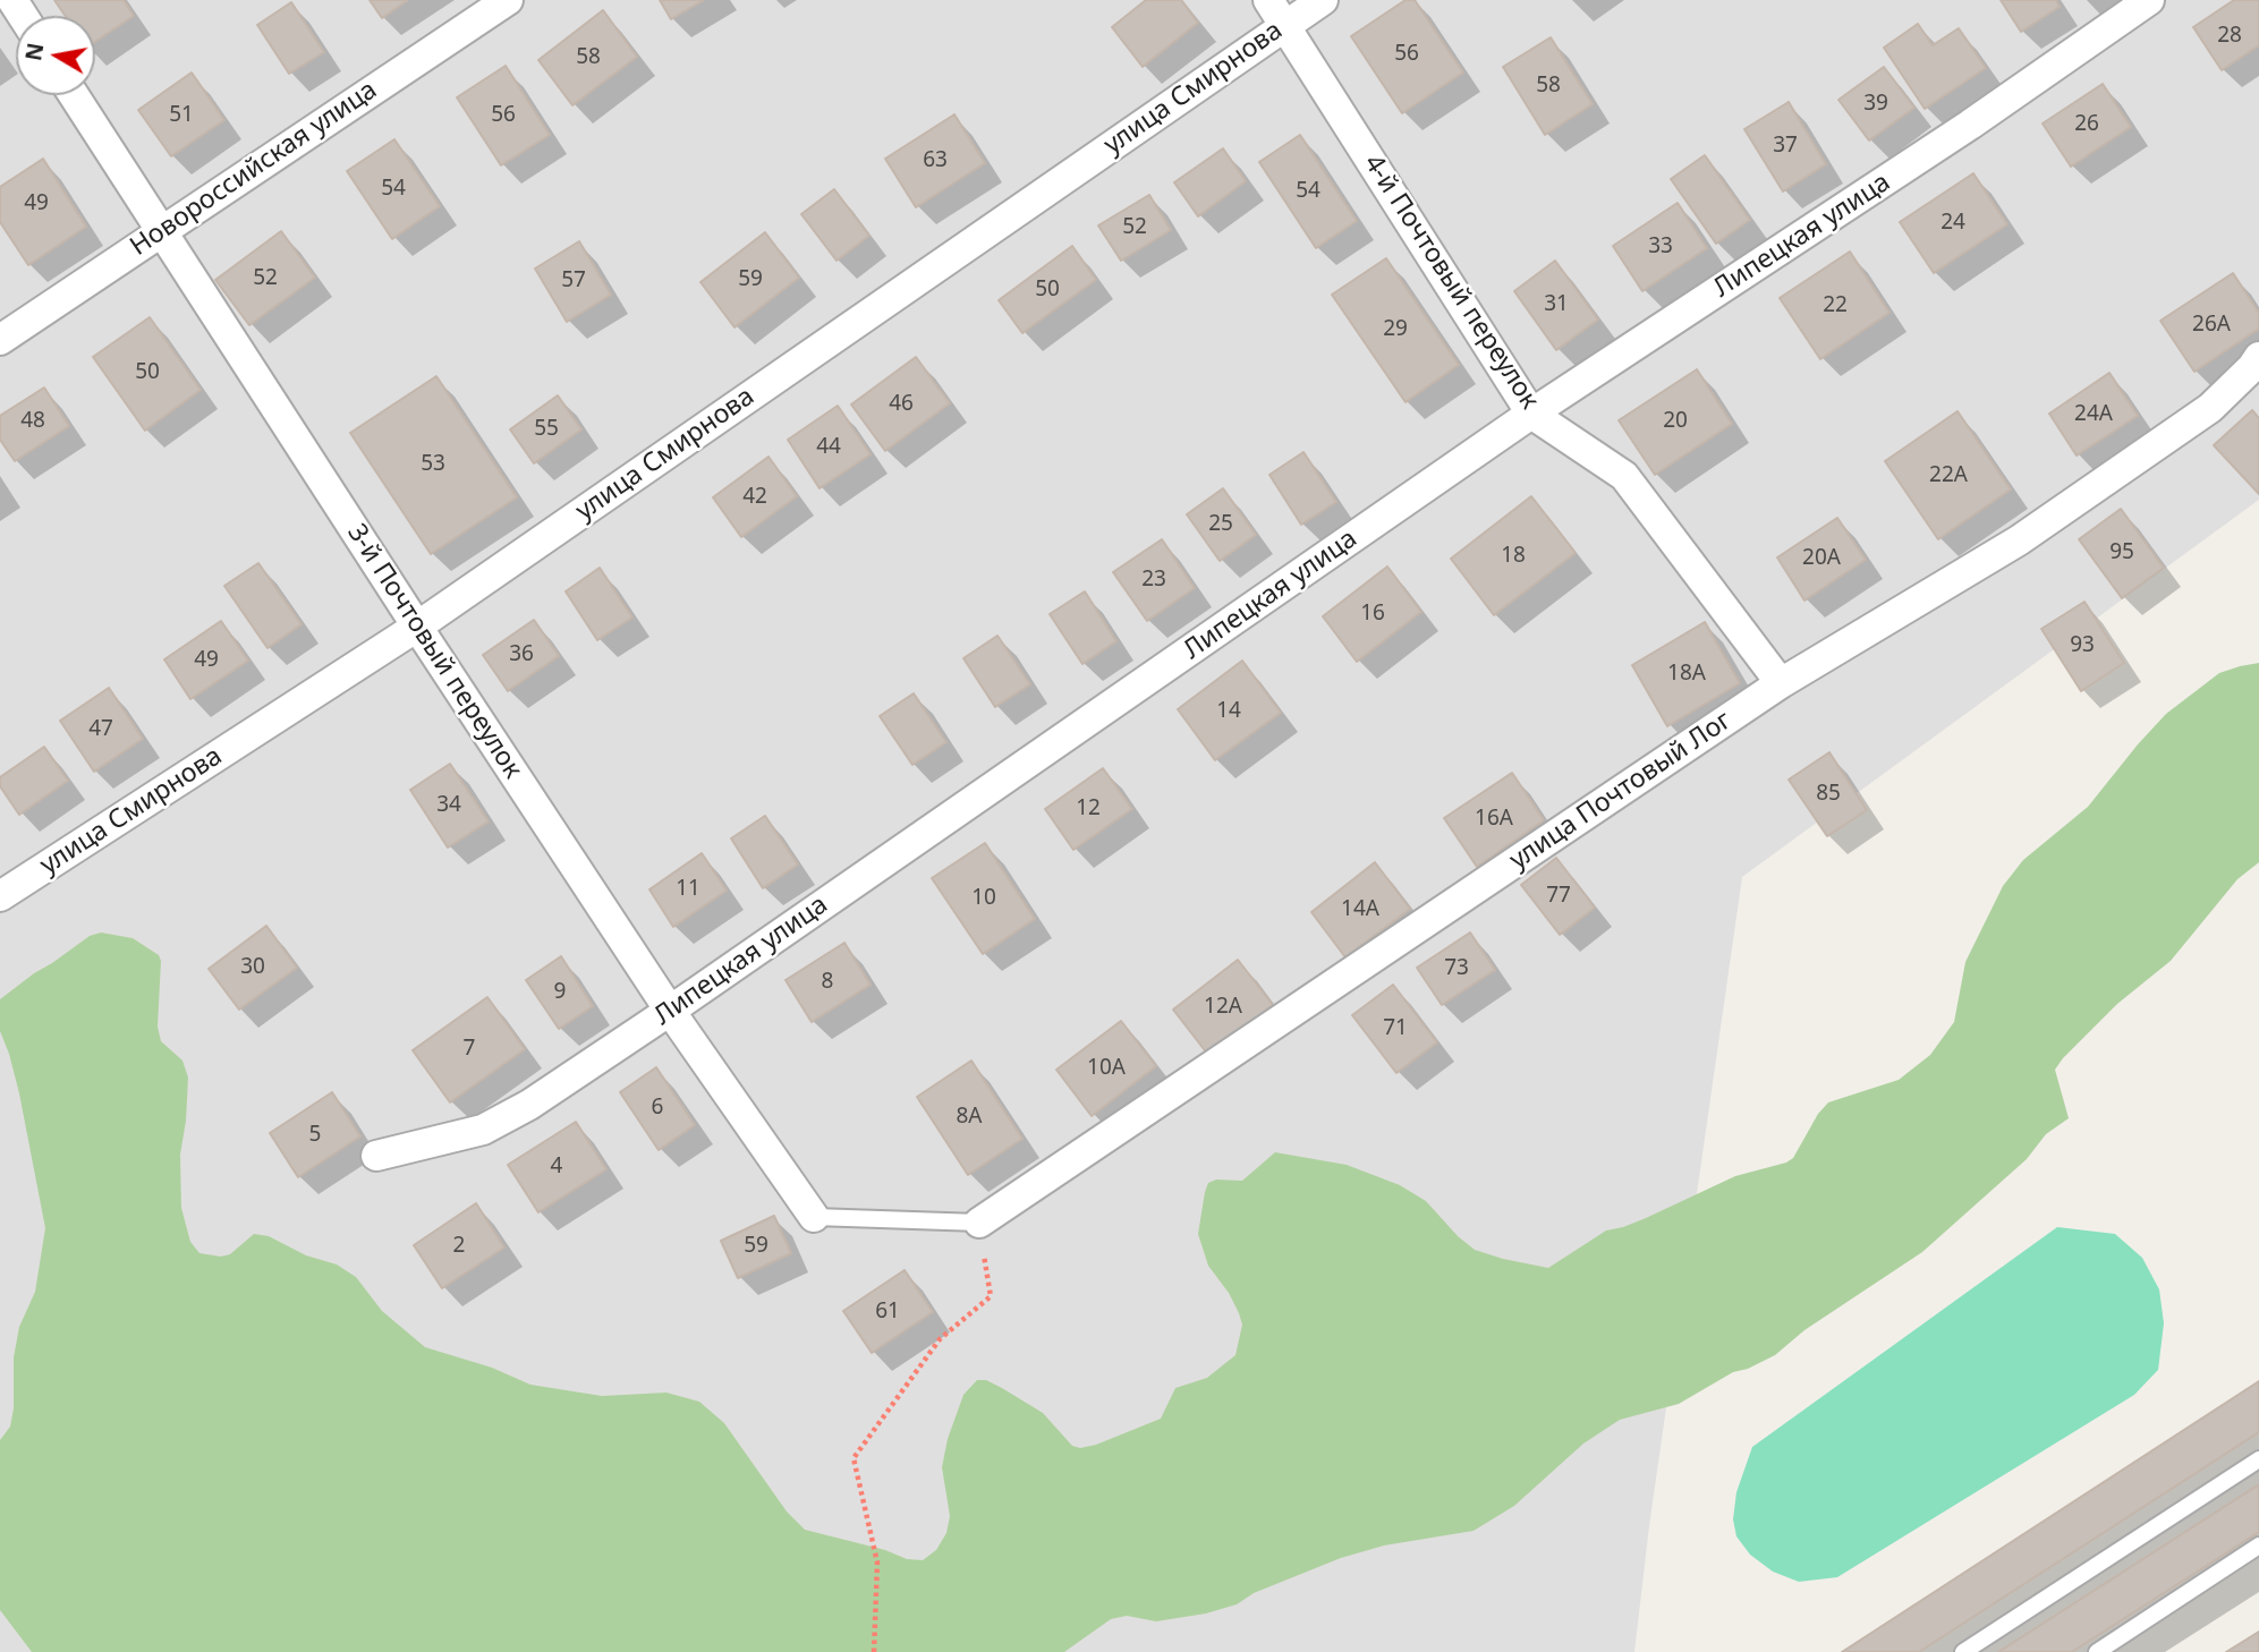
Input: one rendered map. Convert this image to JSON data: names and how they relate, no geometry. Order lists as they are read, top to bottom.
{
  "streets": {
    "street": [
      "улица Смирнова",
      "Новороссийская улица",
      "Липецкая улица",
      "4-й Почтовый переулок",
      "3-й Почтовый переулок",
      "улица Почтовый Лог"
    ]
  },
  "crossings": [
    ["улица Смирнова", "4-й Почтовый переулок"],
    ["улица Смирнова", "3-й Почтовый переулок"],
    ["Новороссийская улица", "3-й Почтовый переулок"],
    ["Липецкая улица", "4-й Почтовый переулок"],
    ["Липецкая улица", "3-й Почтовый переулок"],
    ["4-й Почтовый переулок", "улица Почтовый Лог"]
  ],
  "house_numbers": [
    "28",
    "56",
    "58",
    "58",
    "39",
    "51",
    "56",
    "26",
    "37",
    "63",
    "54",
    "54",
    "49",
    "24",
    "52",
    "33",
    "52",
    "59",
    "57",
    "50",
    "31",
    "22",
    "26А",
    "29",
    "50",
    "46",
    "24А",
    "48",
    "20",
    "55",
    "44",
    "53",
    "22А",
    "42",
    "25",
    "95",
    "18",
    "20А",
    "23",
    "16",
    "93",
    "36",
    "49",
    "18А",
    "14",
    "47",
    "85",
    "34",
    "12",
    "16А",
    "11",
    "77",
    "10",
    "14А",
    "30",
    "73",
    "8",
    "9",
    "12А",
    "71",
    "7",
    "10А",
    "6",
    "8А",
    "5",
    "4",
    "2",
    "59",
    "61"
  ],
  "north": "left"
}
